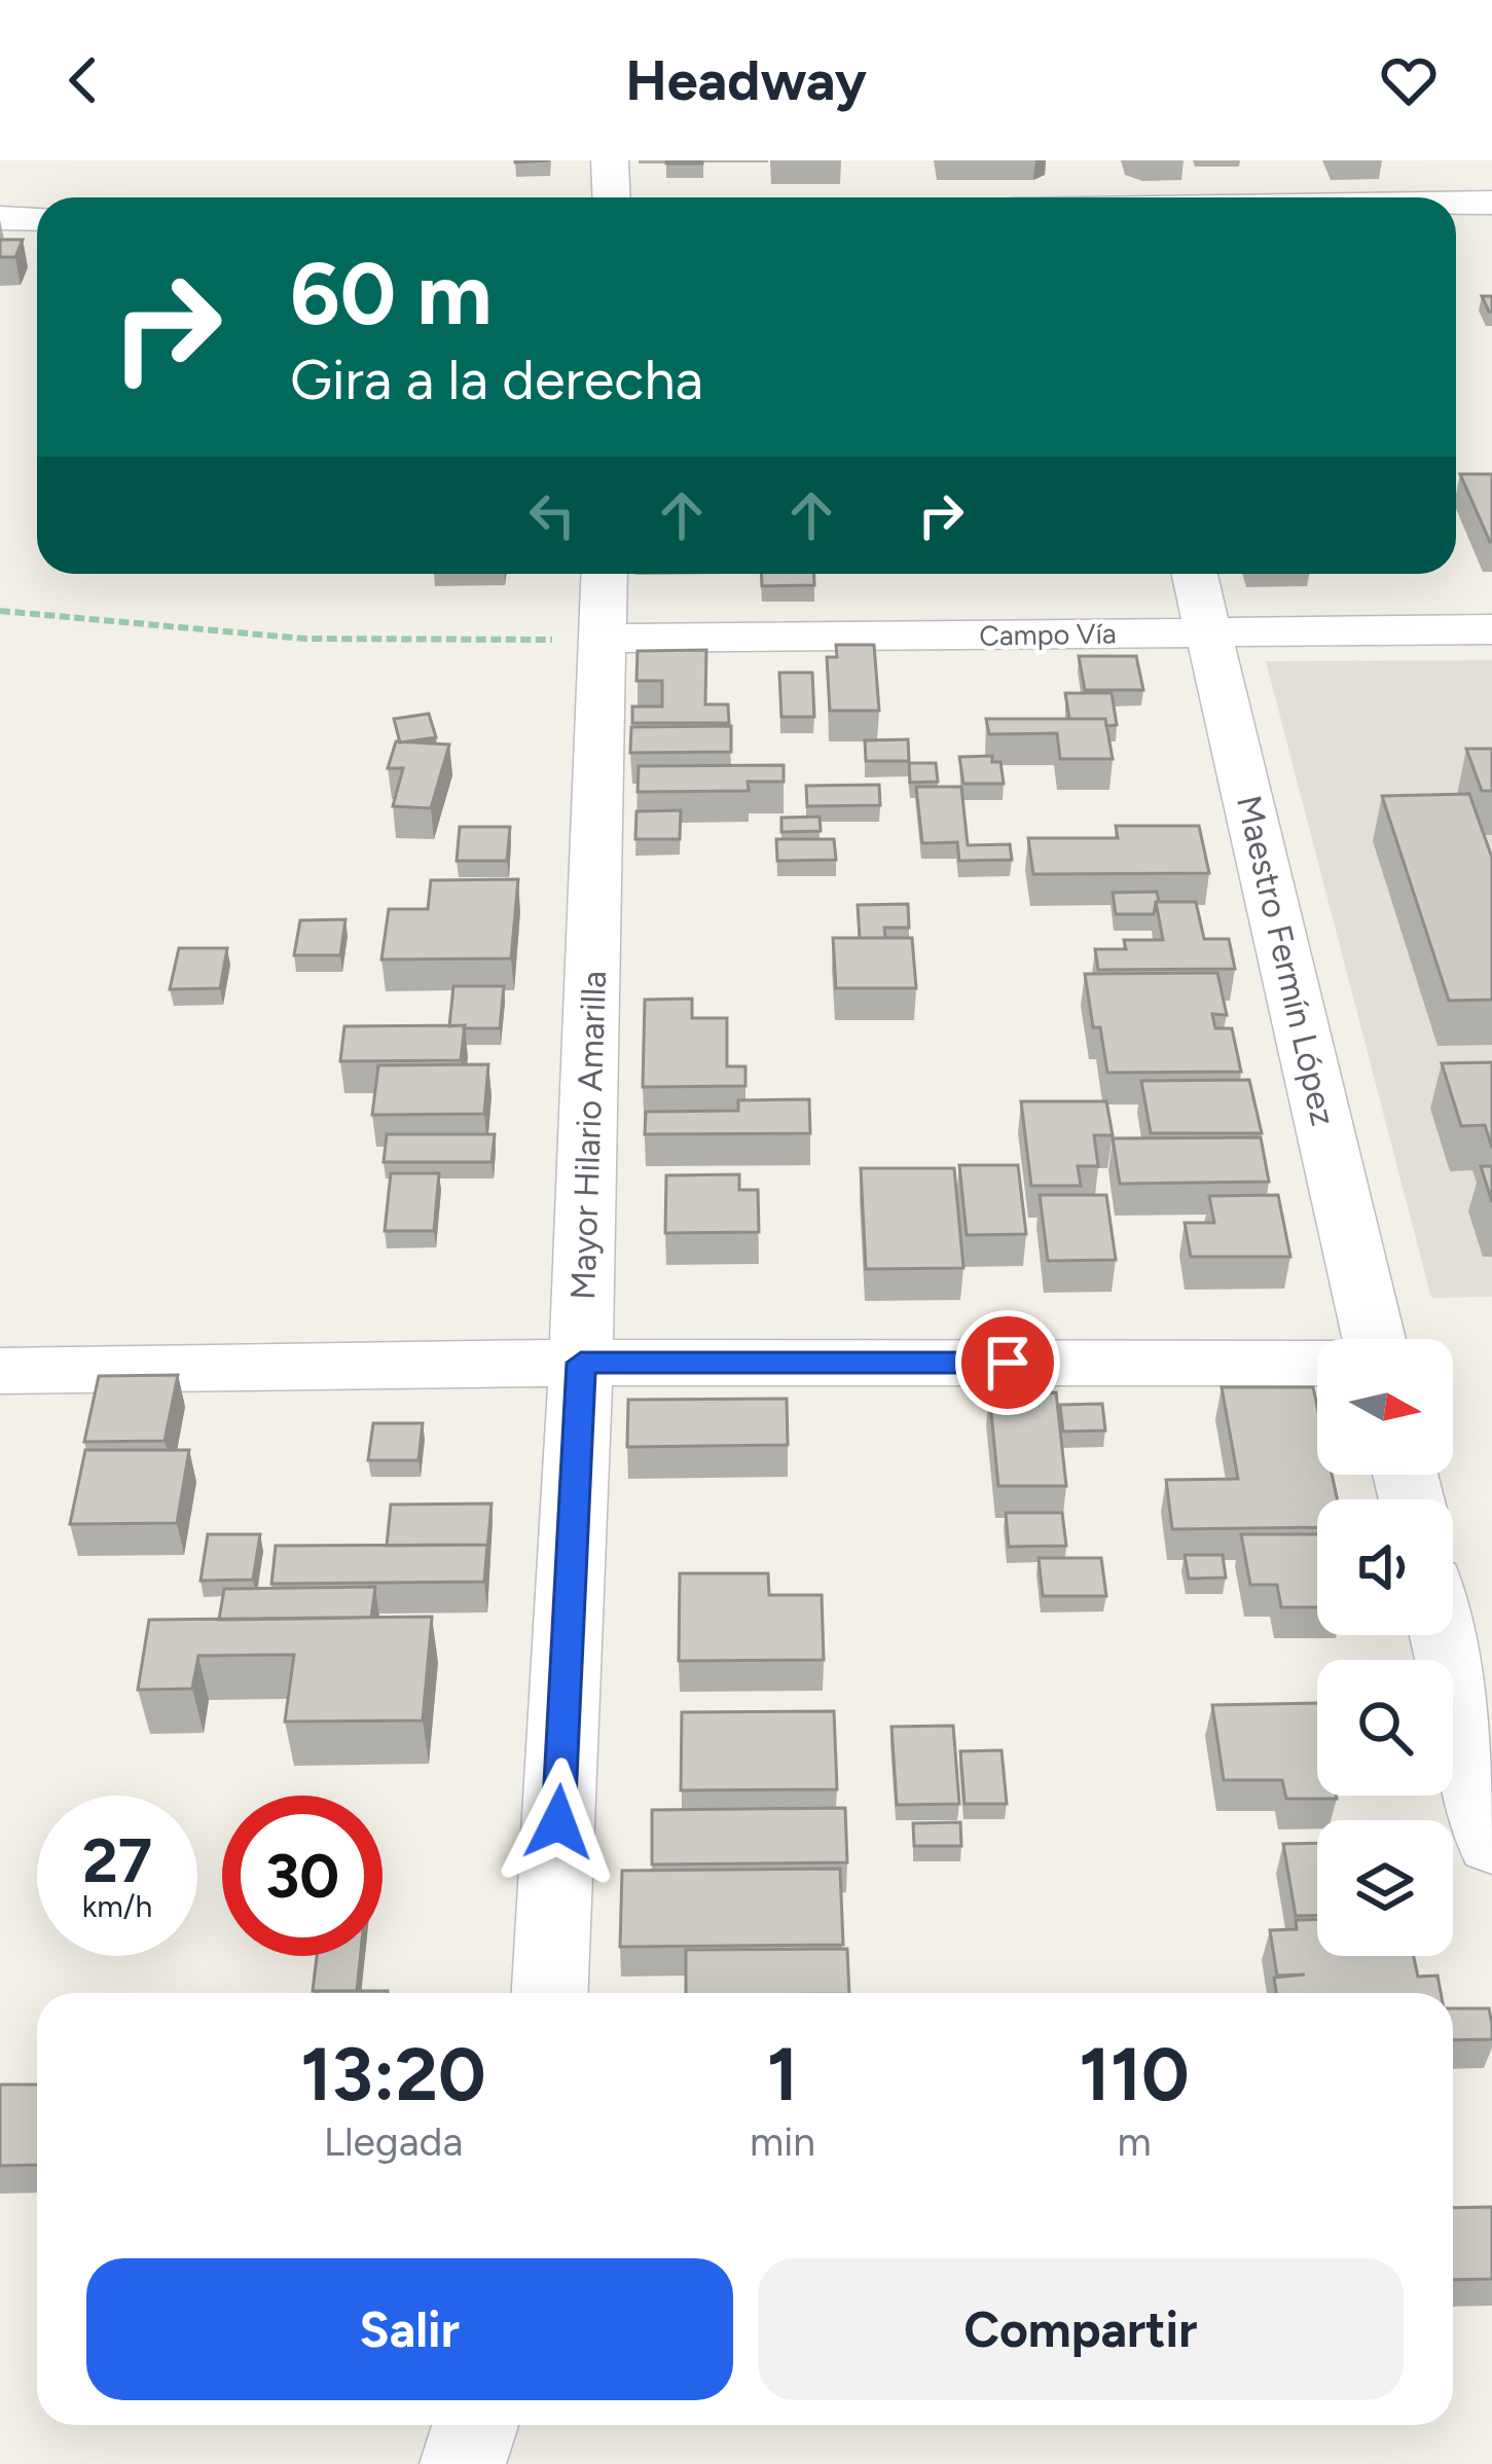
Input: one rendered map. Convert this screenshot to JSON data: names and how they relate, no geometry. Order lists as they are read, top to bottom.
{
  "streets": {
    "street": ["Campo Vía", "Maestro Fermín López", "Mayor Hilario Amarilla"]
  },
  "crossings": [
    ["Campo Vía", "Maestro Fermín López"],
    ["Campo Vía", "Mayor Hilario Amarilla"]
  ],
  "north": "right",
  "page": {
    "header": "Headway",
    "turn": ["60 m", "Gira a la derecha"],
    "speed": "27 km/h",
    "limit": "30",
    "eta": [
      "13:20",
      "Llegada",
      "1",
      "min",
      "110",
      "m"
    ],
    "buttons": ["Salir", "Compartir"]
  }
}
